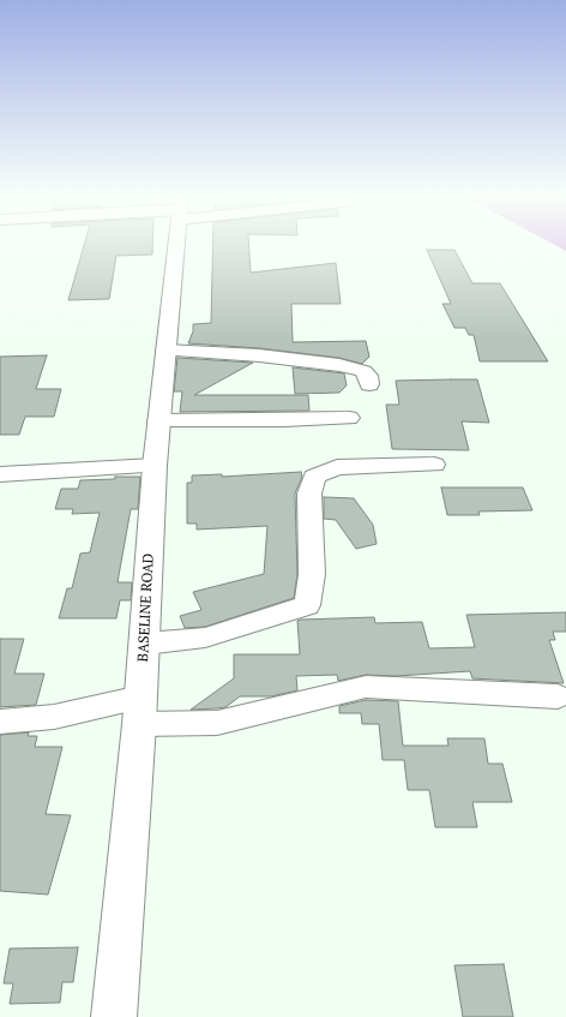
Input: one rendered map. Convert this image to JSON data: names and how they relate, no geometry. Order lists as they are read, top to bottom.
{
  "streets": {
    "main road": ["BASELINE ROAD"]
  }
}
